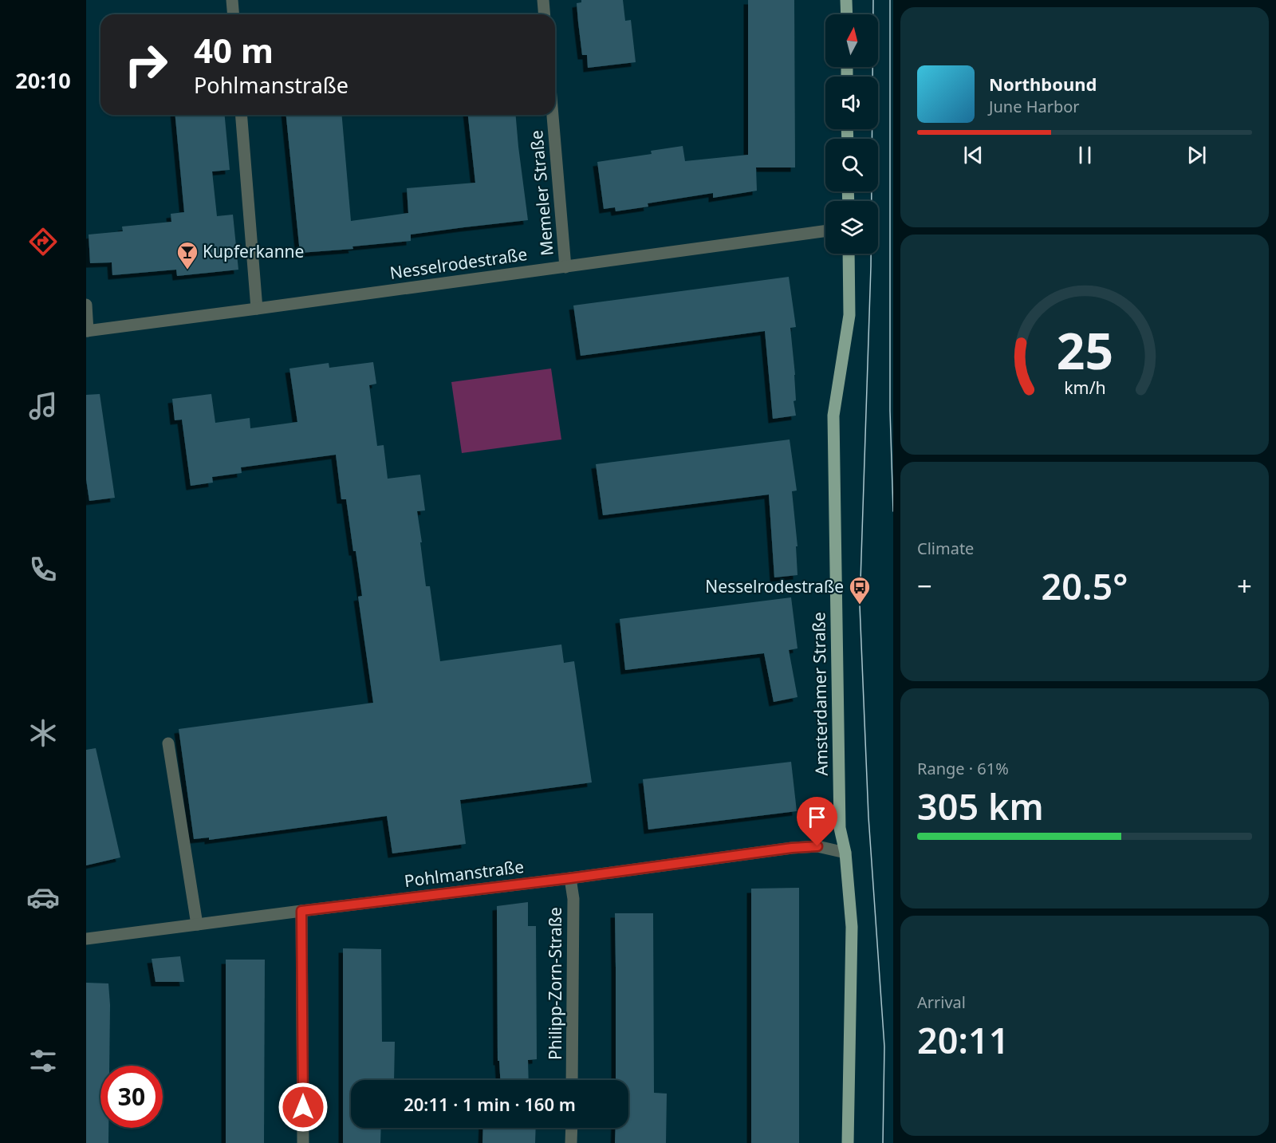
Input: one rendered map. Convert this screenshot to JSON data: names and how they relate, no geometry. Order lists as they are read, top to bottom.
{
  "streets": {
    "main road": ["Amsterdamer Straße"],
    "street": [
      "Memeler Straße",
      "Nesselrodestraße",
      "Pohlmanstraße",
      "Philipp-Zorn-Straße"
    ]
  },
  "crossings": [
    ["Memeler Straße", "Nesselrodestraße"],
    ["Amsterdamer Straße", "Pohlmanstraße"],
    ["Pohlmanstraße", "Philipp-Zorn-Straße"]
  ],
  "places": {
    "bar": ["Kupferkanne"],
    "bus stop": ["Nesselrodestraße"]
  },
  "north": "top",
  "page": {
    "tabs": "20:10",
    "turn": ["40 m", "Pohlmanstraße"],
    "song": ["Northbound", "June Harbor"],
    "tile": [
      "Climate",
      ["Range · 61%", "305 km"],
      ["Arrival", "20:11"]
    ],
    "heat": ["−", "20.5°", "+"],
    "limit": "30",
    "trip": "20:11 · 1 min · 160 m",
    "gauge": ["25", "km/h"]
  }
}
